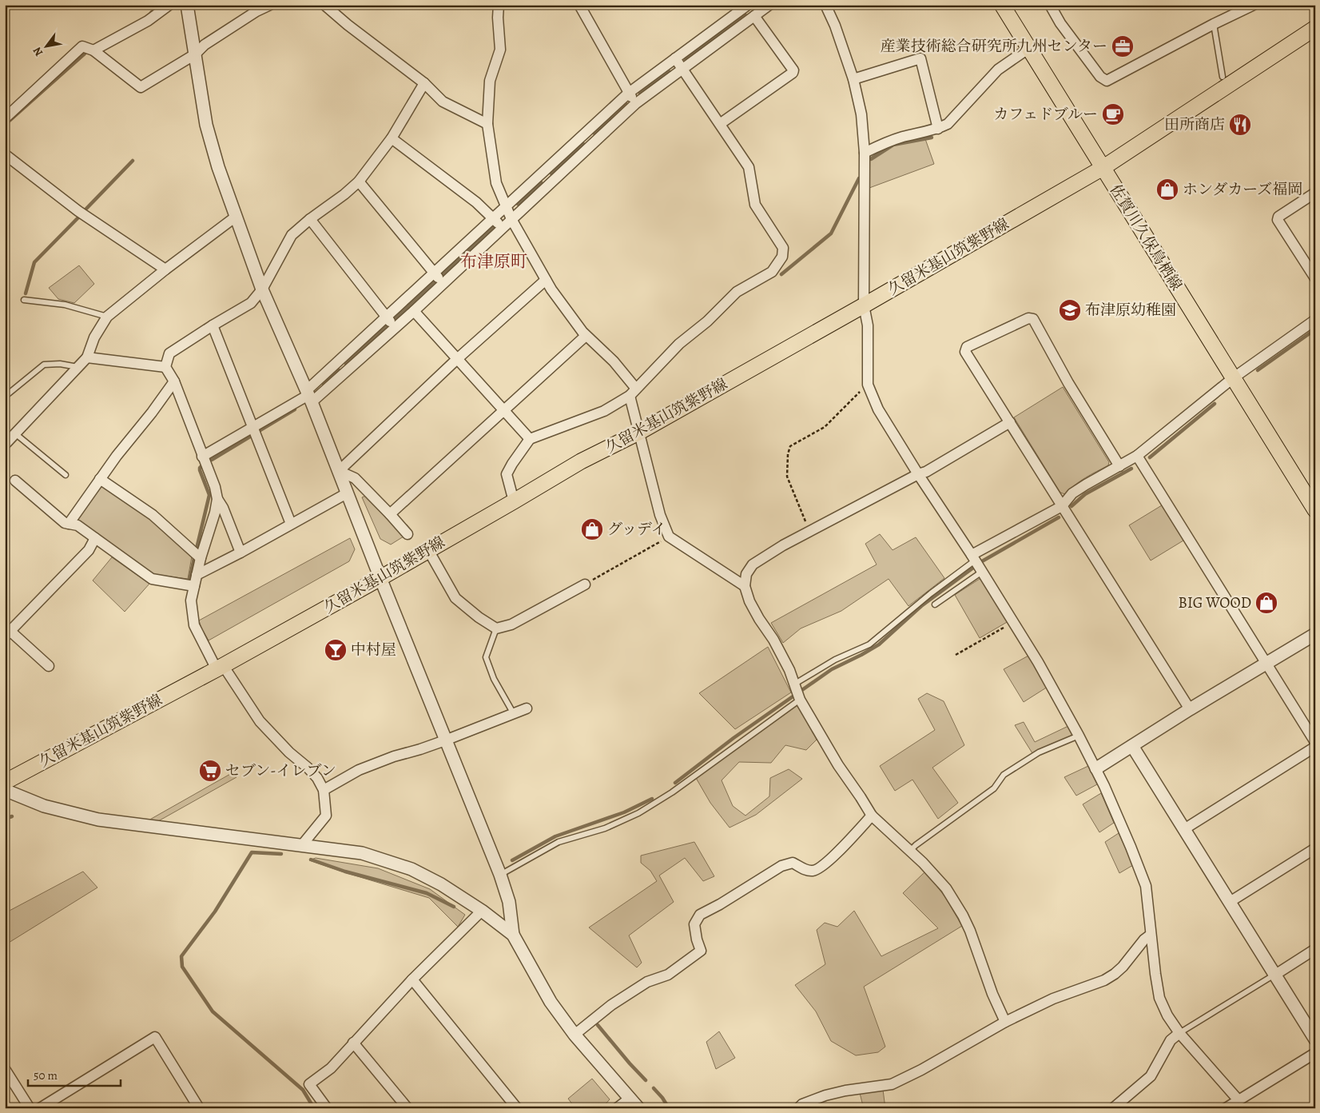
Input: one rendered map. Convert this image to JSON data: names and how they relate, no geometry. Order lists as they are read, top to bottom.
{
  "streets": {
    "main road": ["佐賀川久保鳥栖線", "久留米基山筑紫野線"]
  },
  "crossings": [
    ["佐賀川久保鳥栖線", "久留米基山筑紫野線"]
  ],
  "districts": ["布津原町"],
  "places": {
    "office": ["産業技術総合研究所九州センター"],
    "cafe": ["カフェドブルー"],
    "restaurant": ["田所商店"],
    "shop": ["ホンダカーズ福岡", "グッデイ", "BIG WOOD"],
    "school or university": ["布津原幼稚園"],
    "bar": ["中村屋"],
    "supermarket": ["セブン-イレブン"]
  },
  "scale_bar": "50 m",
  "north": "bottom left"
}
